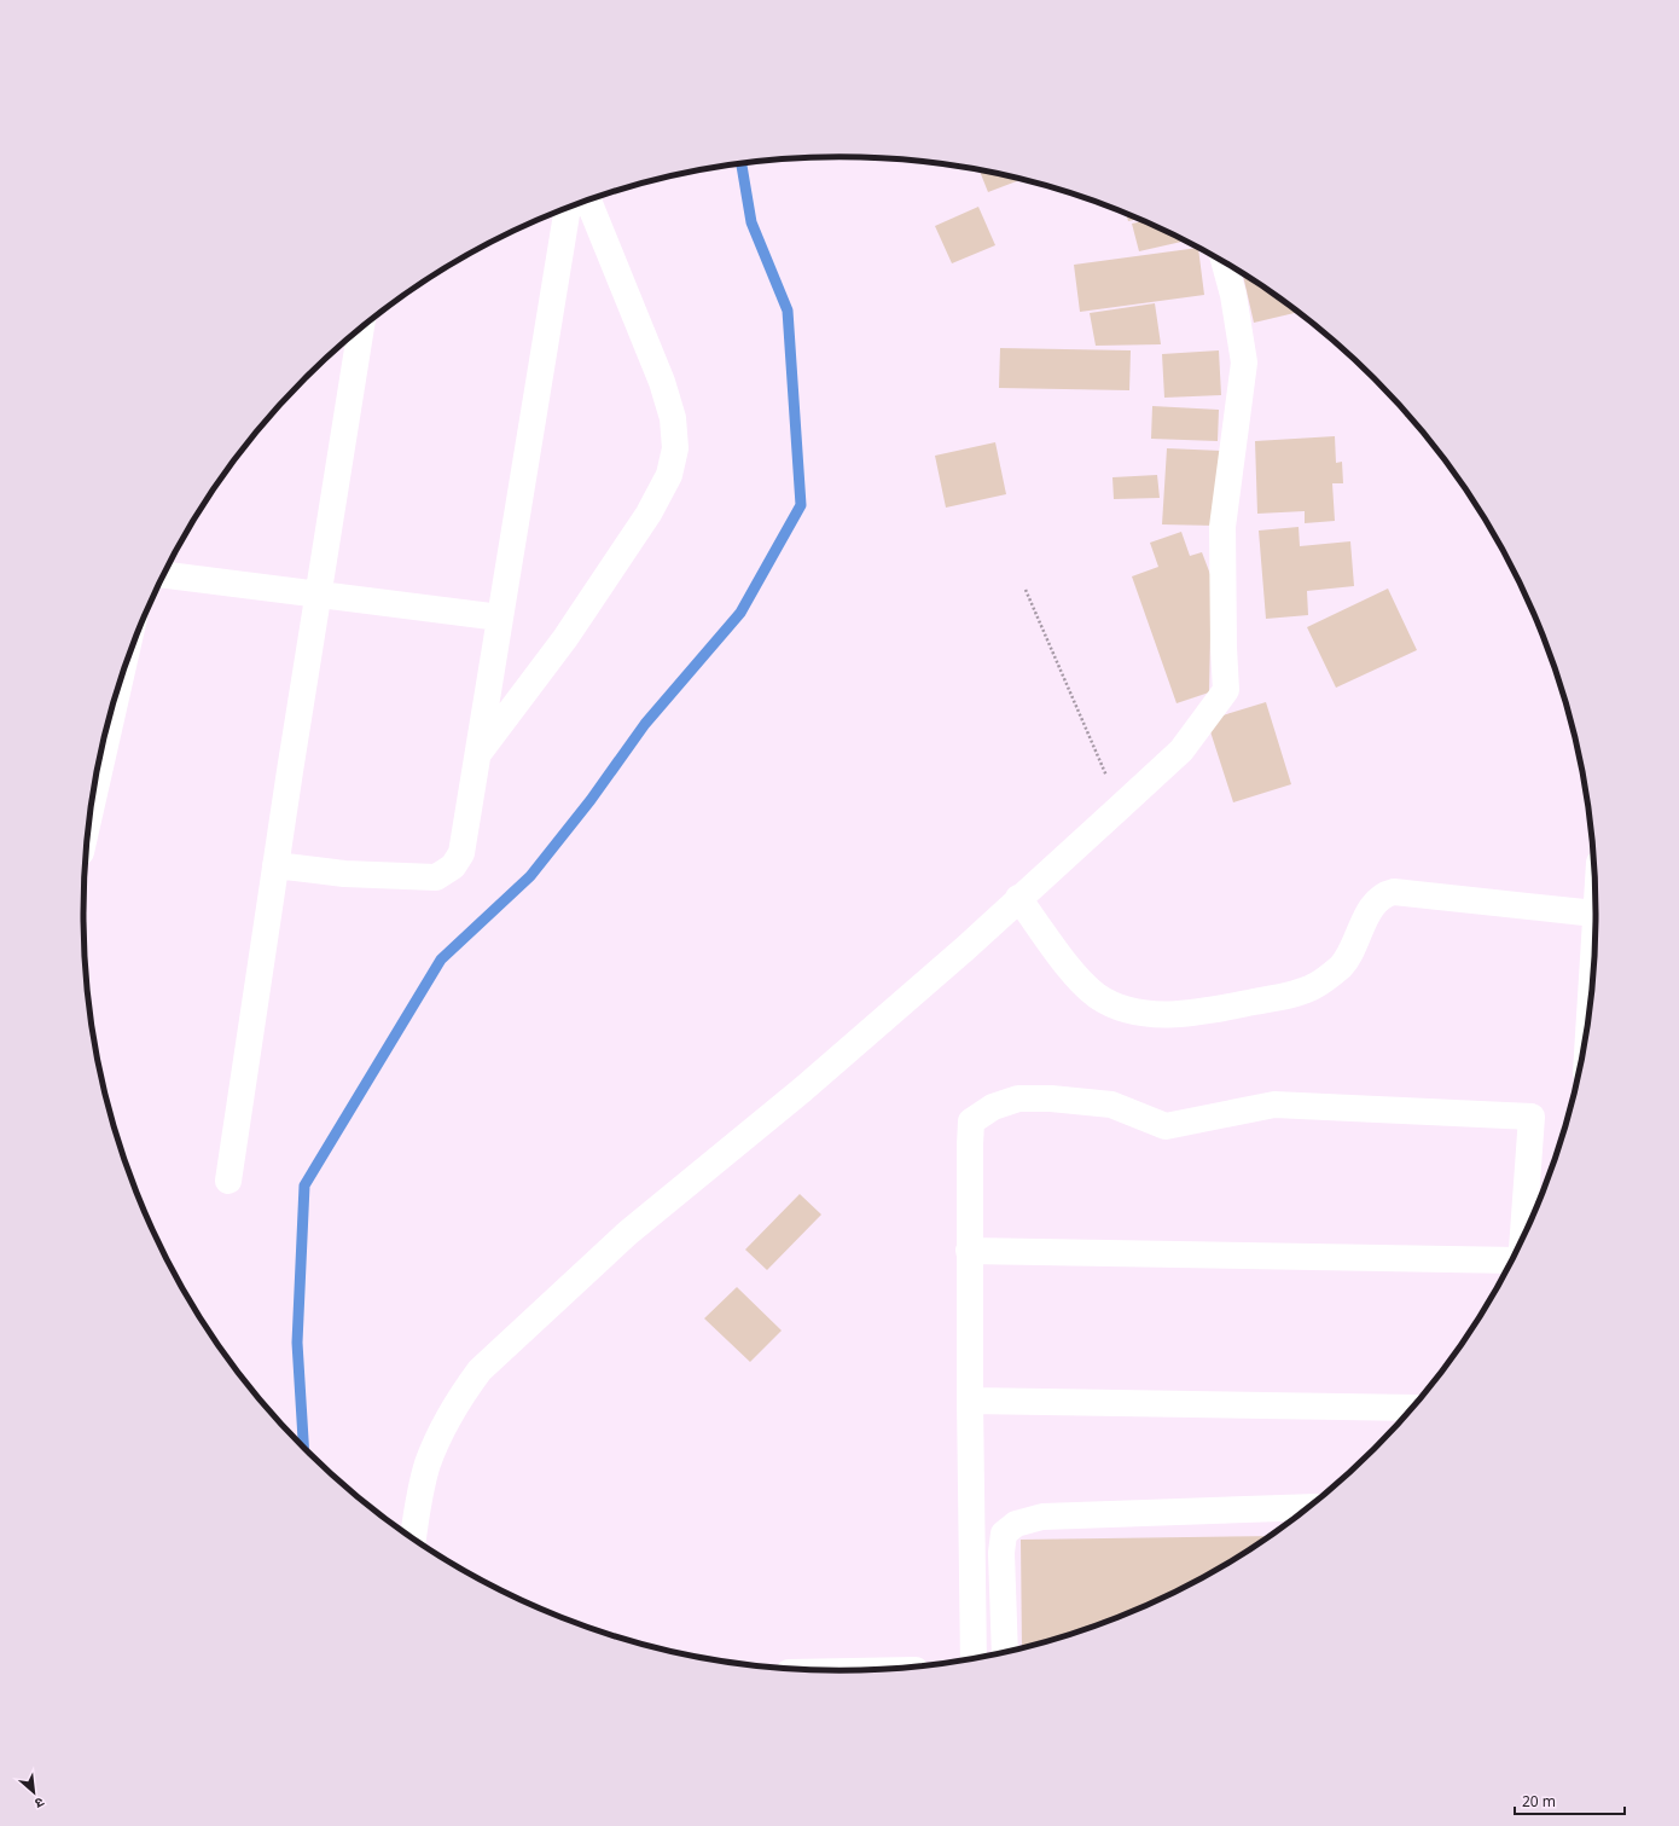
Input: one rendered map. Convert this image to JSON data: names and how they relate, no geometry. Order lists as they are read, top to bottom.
{
  "scale_bar": "20 m",
  "north": "bottom right"
}
